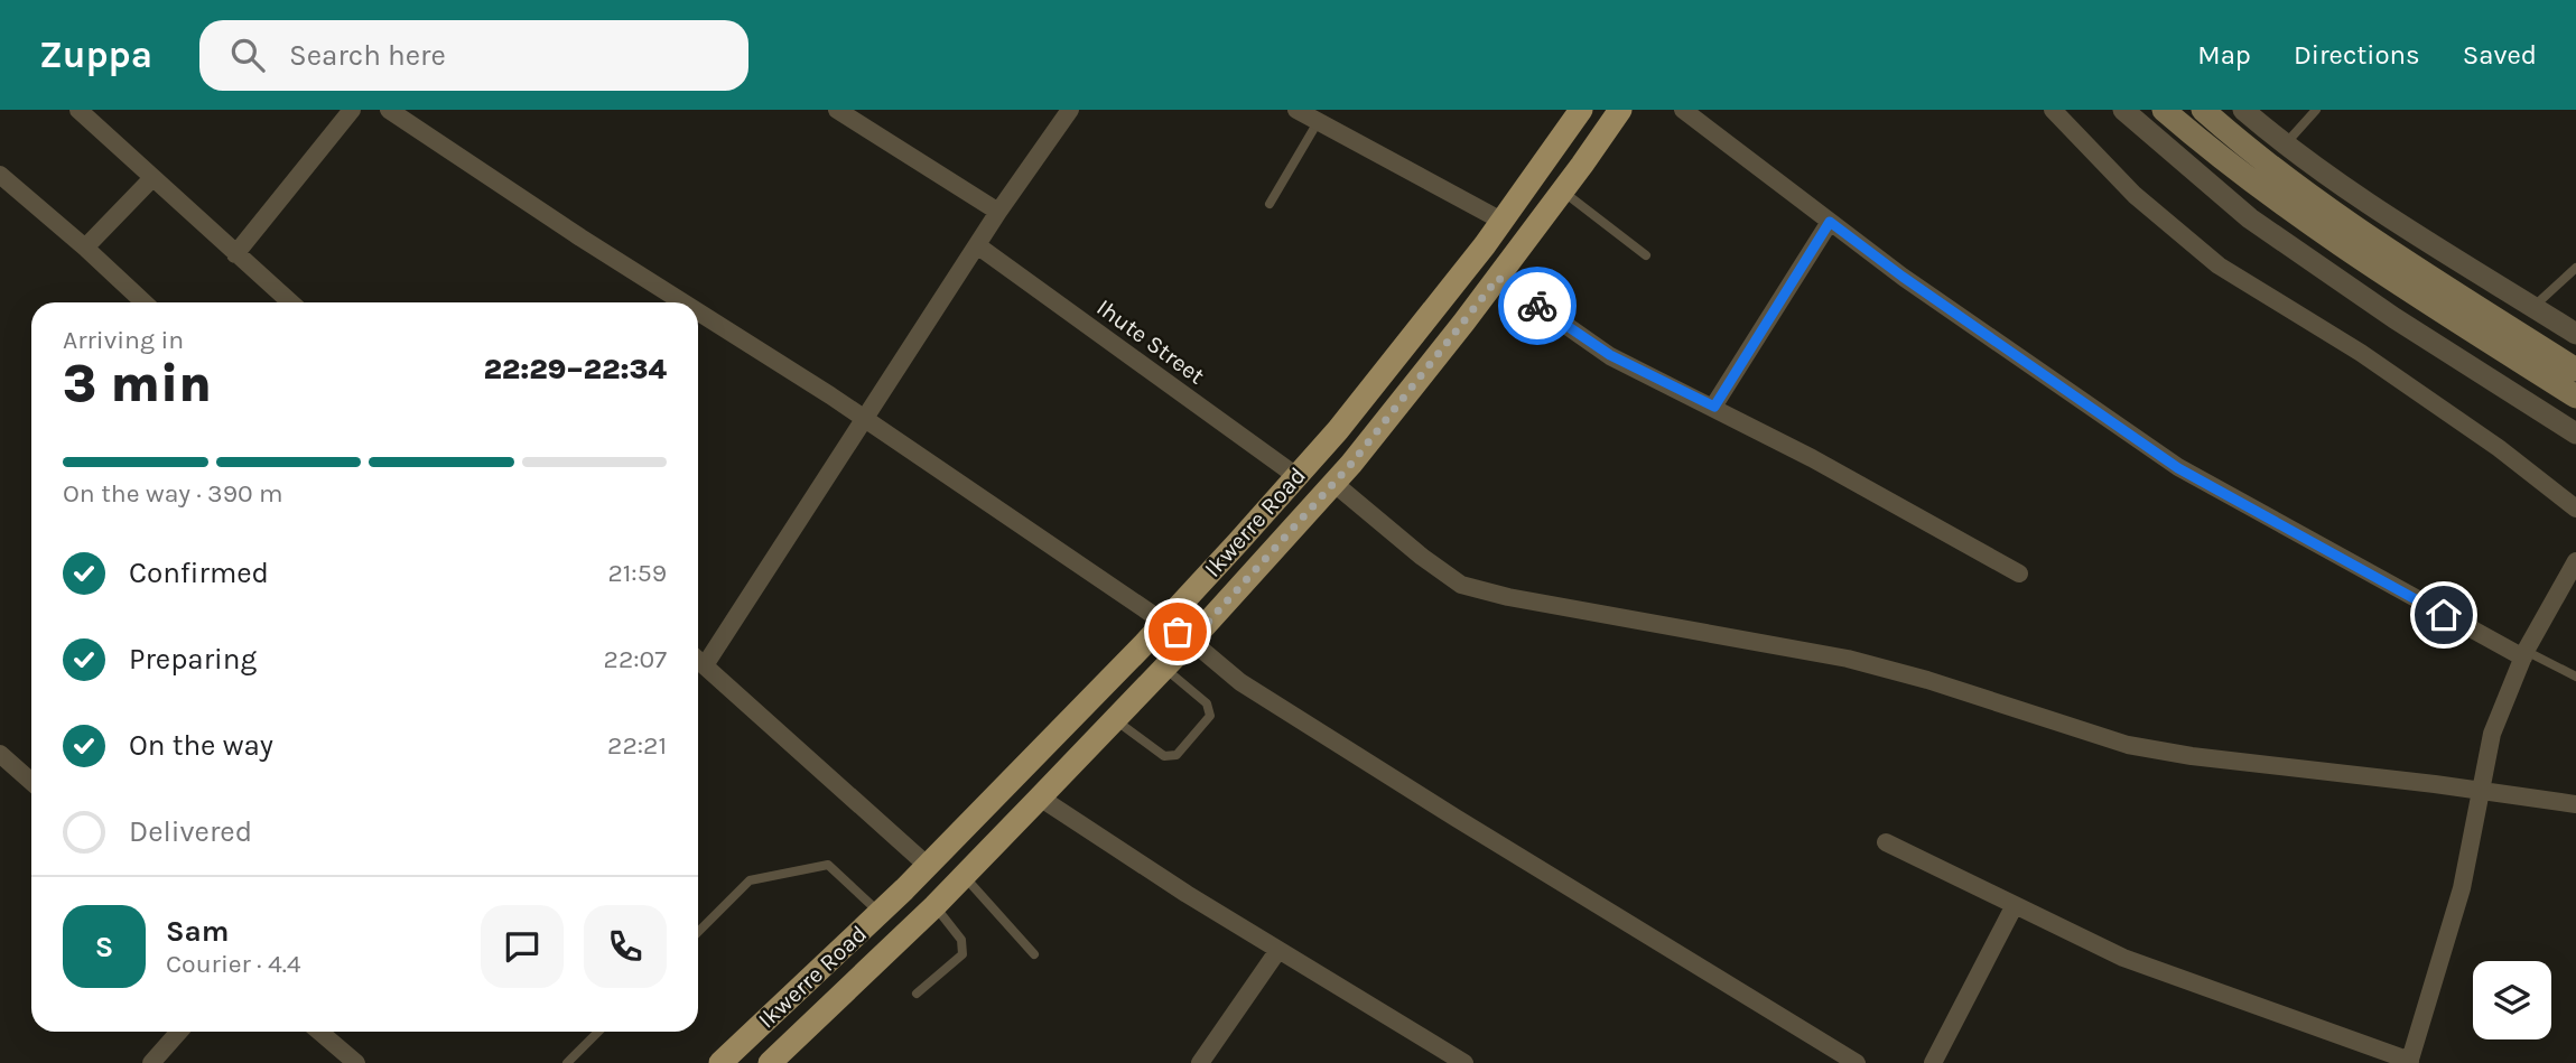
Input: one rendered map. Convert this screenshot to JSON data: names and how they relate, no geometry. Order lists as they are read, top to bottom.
{
  "streets": {
    "main road": ["Ikwerre Road"],
    "street": ["Ihute Street"]
  },
  "crossings": [
    ["Ihute Street", "Ikwerre Road"]
  ],
  "page": {
    "header": "Zuppa",
    "search": "Search here",
    "nav": ["Map", "Directions", "Saved"],
    "heading": ["3 min", "Arriving in", "22:29–22:34"],
    "panel": ["Sam", "Courier · 4.4"],
    "bar": "On the way · 390 m",
    "list": [
      ["Confirmed", "21:59"],
      ["Preparing", "22:07"],
      ["On the way", "22:21"],
      "Delivered"
    ],
    "round": "S"
  }
}
